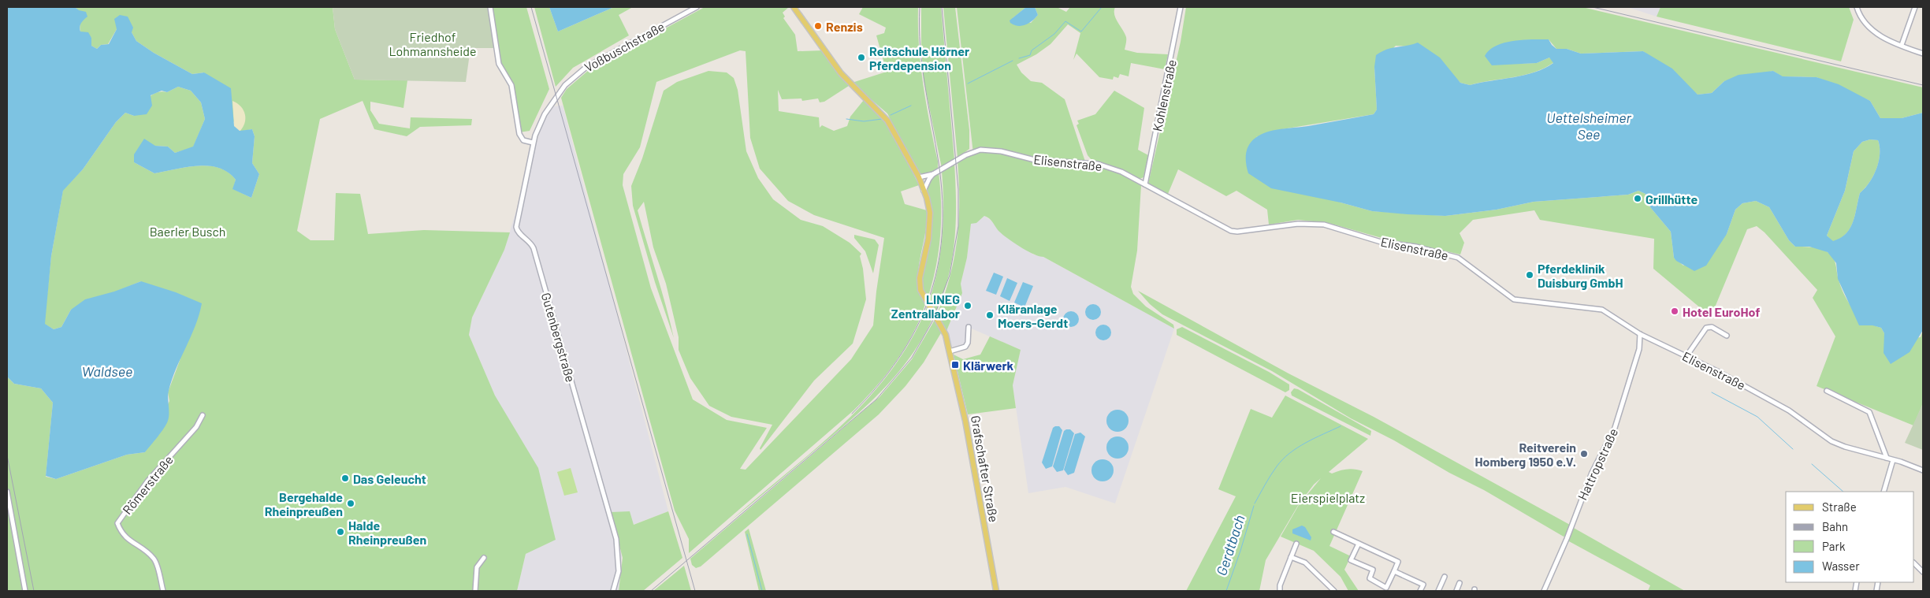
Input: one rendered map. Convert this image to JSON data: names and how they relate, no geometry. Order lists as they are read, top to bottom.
{
  "streets": {
    "main road": ["Grafschafter Straße"],
    "street": [
      "Voßbuschstraße",
      "Kohlenstraße",
      "Elisenstraße",
      "Gutenbergstraße",
      "Hattropstraße",
      "Römerstraße"
    ]
  },
  "crossings": [
    ["Voßbuschstraße", "Gutenbergstraße"],
    ["Kohlenstraße", "Elisenstraße"],
    ["Elisenstraße", "Hattropstraße"],
    ["Elisenstraße", "Grafschafter Straße"]
  ],
  "water": ["Uettelsheimer See", "Waldsee", "Gerdtbach"],
  "parks": ["Friedhof Lohmannsheide", "Baerler Busch", "Eierspielplatz"],
  "places": {
    "other": [
      "Renzis",
      "Reitschule Hörner Pferdepension",
      "Grillhütte",
      "Pferdeklinik Duisburg GmbH",
      "LINEG Zentrallabor",
      "Hotel EuroHof",
      "Kläranlage Moers-Gerdt",
      "Reitverein Homberg 1950 e.V.",
      "Das Geleucht",
      "Bergehalde Rheinpreußen",
      "Halde Rheinpreußen"
    ],
    "transit": ["Klärwerk"]
  },
  "legend": [
    "Straße",
    "Bahn",
    "Park",
    "Wasser"
  ]
}
